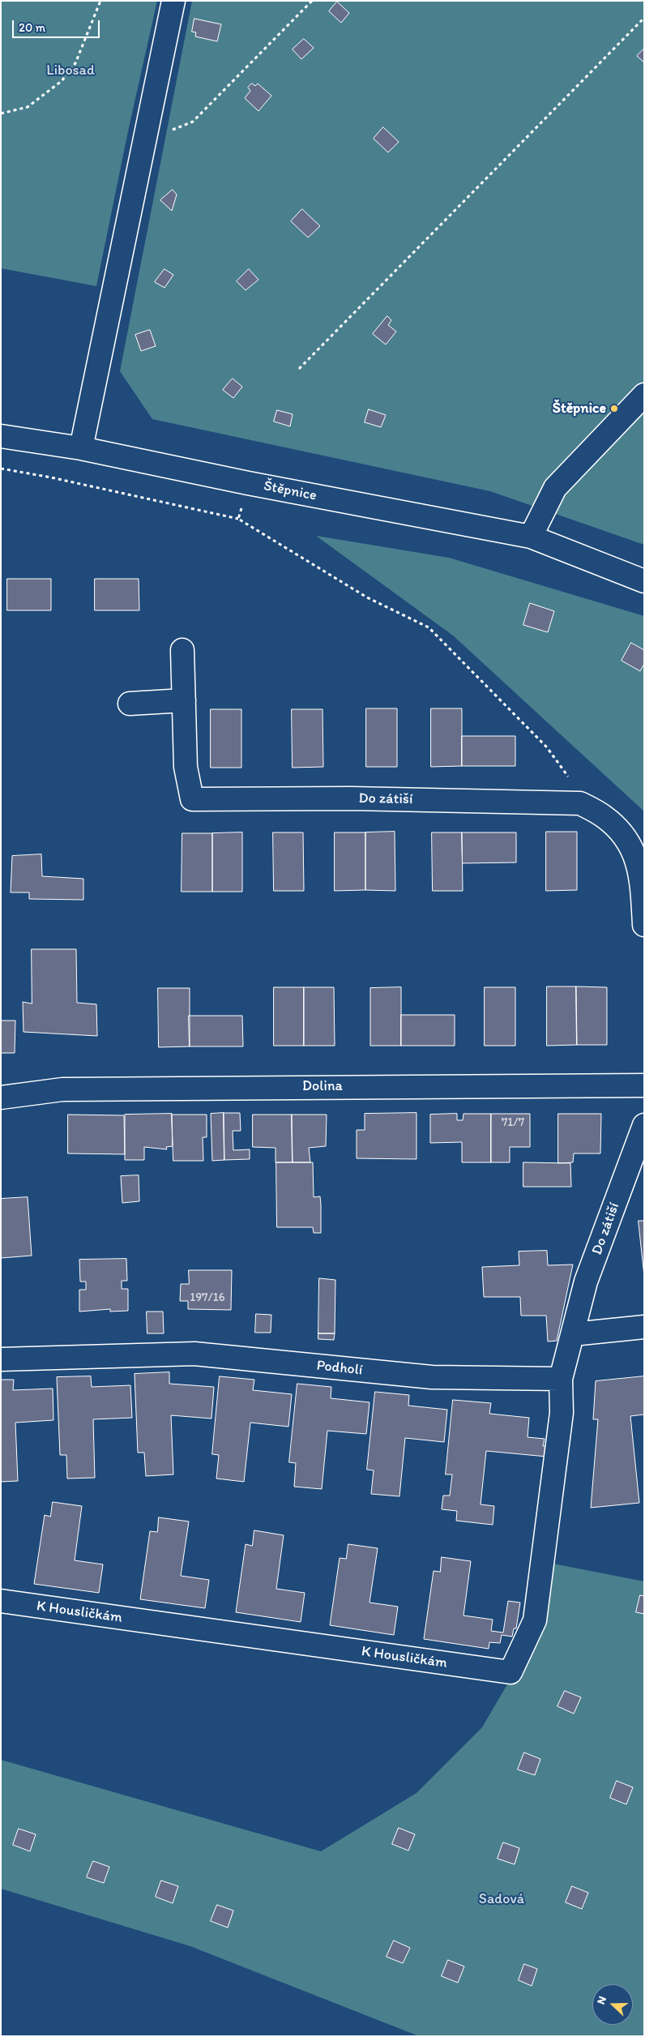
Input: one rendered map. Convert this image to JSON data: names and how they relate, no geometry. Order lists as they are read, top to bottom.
{
  "streets": {
    "street": [
      "Štěpnice",
      "Do zátiší",
      "Dolina",
      "Podholí",
      "K Housličkám"
    ]
  },
  "crossings": [
    ["Podholí", "K Housličkám"]
  ],
  "parks": ["Libosad", "Sadová"],
  "places": ["Štěpnice"],
  "house_numbers": ["71/7", "197/16"],
  "scale_bar": "20 m",
  "north": "left"
}
